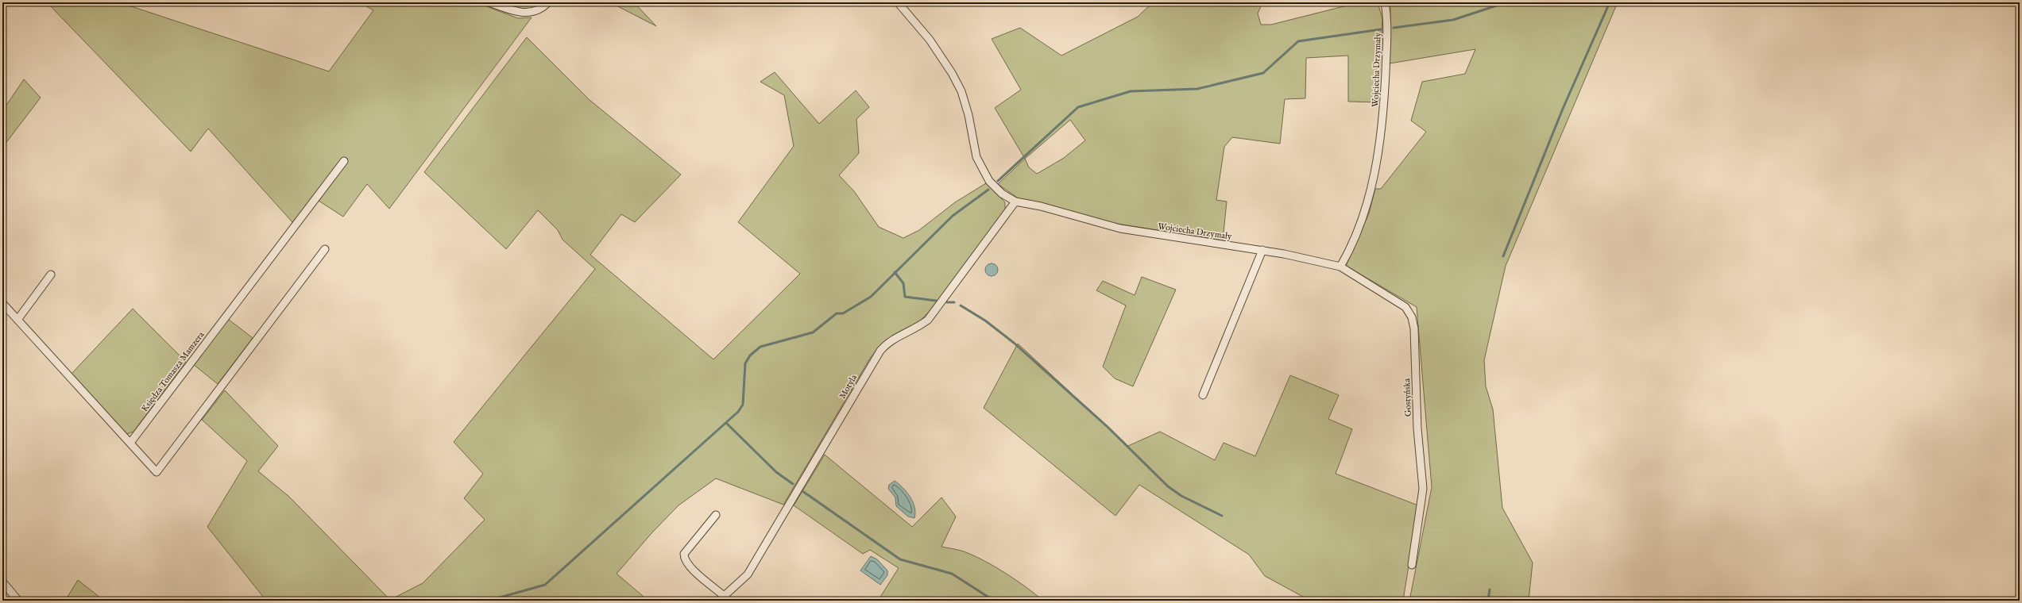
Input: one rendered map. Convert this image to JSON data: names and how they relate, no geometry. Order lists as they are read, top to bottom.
{
  "streets": {
    "street": [
      "Wojciecha Drzymały",
      "Księdza Tomasza Mamzera",
      "Motyla",
      "Gostyńska"
    ]
  },
  "crossings": [
    ["Wojciecha Drzymały", "Motyla"],
    ["Wojciecha Drzymały", "Gostyńska"]
  ]
}
